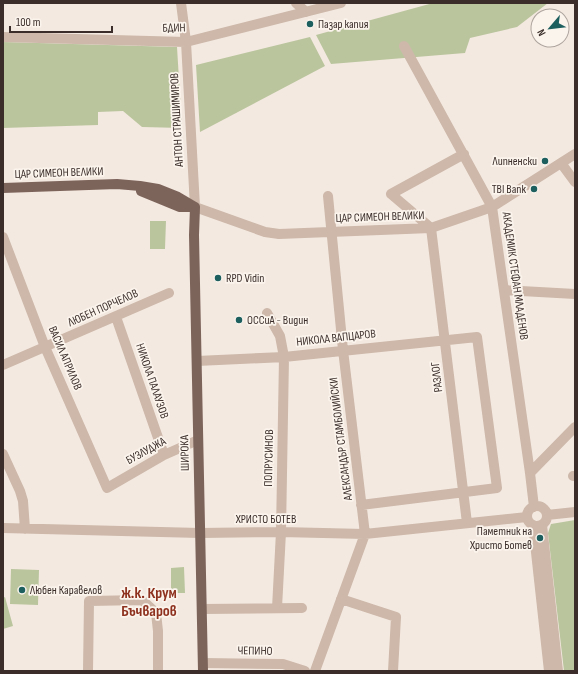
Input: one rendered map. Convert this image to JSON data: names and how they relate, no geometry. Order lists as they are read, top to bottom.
{
  "streets": {
    "main road": ["АНТОН СТРАШИМИРОВ", "ЦАР СИМЕОН ВЕЛИКИ", "ШИРОКА"],
    "street": [
      "БДИН",
      "АКАДЕМИК СТЕФАН МЛАДЕНОВ",
      "ЛЮБЕН ПОРЧЕЛОВ",
      "НИКОЛА ВАПЦАРОВ",
      "ВАСИЛ АПРИЛОВ",
      "РАЗЛОГ",
      "НИКОЛА ПАЛАУЗОВ",
      "АЛЕКСАНДЪР СТАМБОЛИЙСКИ",
      "БУЗЛУДЖА",
      "ПОПРУСИНОВ",
      "ХРИСТО БОТЕВ",
      "ЧЕПИНО"
    ]
  },
  "crossings": [
    ["БДИН", "АНТОН СТРАШИМИРОВ"],
    ["АНТОН СТРАШИМИРОВ", "ЦАР СИМЕОН ВЕЛИКИ"],
    ["АНТОН СТРАШИМИРОВ", "ШИРОКА"],
    ["ЦАР СИМЕОН ВЕЛИКИ", "АКАДЕМИК СТЕФАН МЛАДЕНОВ"],
    ["ЦАР СИМЕОН ВЕЛИКИ", "РАЗЛОГ"],
    ["ЦАР СИМЕОН ВЕЛИКИ", "АЛЕКСАНДЪР СТАМБОЛИЙСКИ"],
    ["АКАДЕМИК СТЕФАН МЛАДЕНОВ", "ХРИСТО БОТЕВ"],
    ["ЛЮБЕН ПОРЧЕЛОВ", "ВАСИЛ АПРИЛОВ"],
    ["ЛЮБЕН ПОРЧЕЛОВ", "НИКОЛА ПАЛАУЗОВ"],
    ["НИКОЛА ВАПЦАРОВ", "РАЗЛОГ"],
    ["НИКОЛА ВАПЦАРОВ", "АЛЕКСАНДЪР СТАМБОЛИЙСКИ"],
    ["НИКОЛА ВАПЦАРОВ", "ШИРОКА"],
    ["НИКОЛА ВАПЦАРОВ", "ПОПРУСИНОВ"],
    ["ВАСИЛ АПРИЛОВ", "БУЗЛУДЖА"],
    ["РАЗЛОГ", "ХРИСТО БОТЕВ"],
    ["НИКОЛА ПАЛАУЗОВ", "БУЗЛУДЖА"],
    ["АЛЕКСАНДЪР СТАМБОЛИЙСКИ", "ХРИСТО БОТЕВ"],
    ["БУЗЛУДЖА", "ШИРОКА"],
    ["ШИРОКА", "ХРИСТО БОТЕВ"],
    ["ШИРОКА", "ЧЕПИНО"],
    ["ПОПРУСИНОВ", "ХРИСТО БОТЕВ"]
  ],
  "districts": ["ж.к. Крум Бъчваров"],
  "places": [
    "Пазар капия",
    "Липненски",
    "TBI Bank",
    "RPD Vidin",
    "ОССиА - Видин",
    "Паметник на Христо Ботев",
    "Любен Каравелов"
  ],
  "scale_bar": "100 m",
  "north": "bottom left"
}
